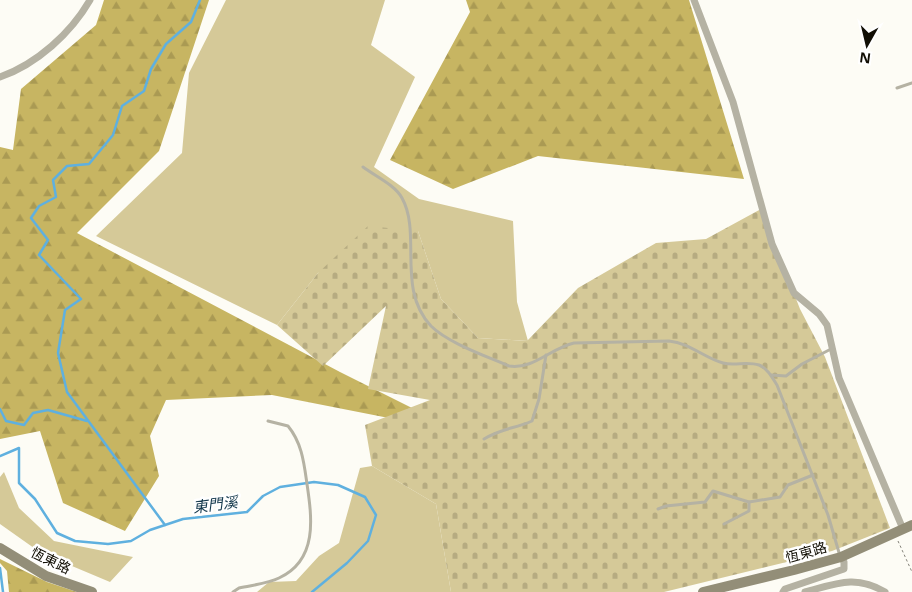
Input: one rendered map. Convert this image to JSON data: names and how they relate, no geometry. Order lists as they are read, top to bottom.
{
  "streets": {
    "main road": ["恆東路"]
  },
  "water": ["東門溪"],
  "north": "bottom"
}
